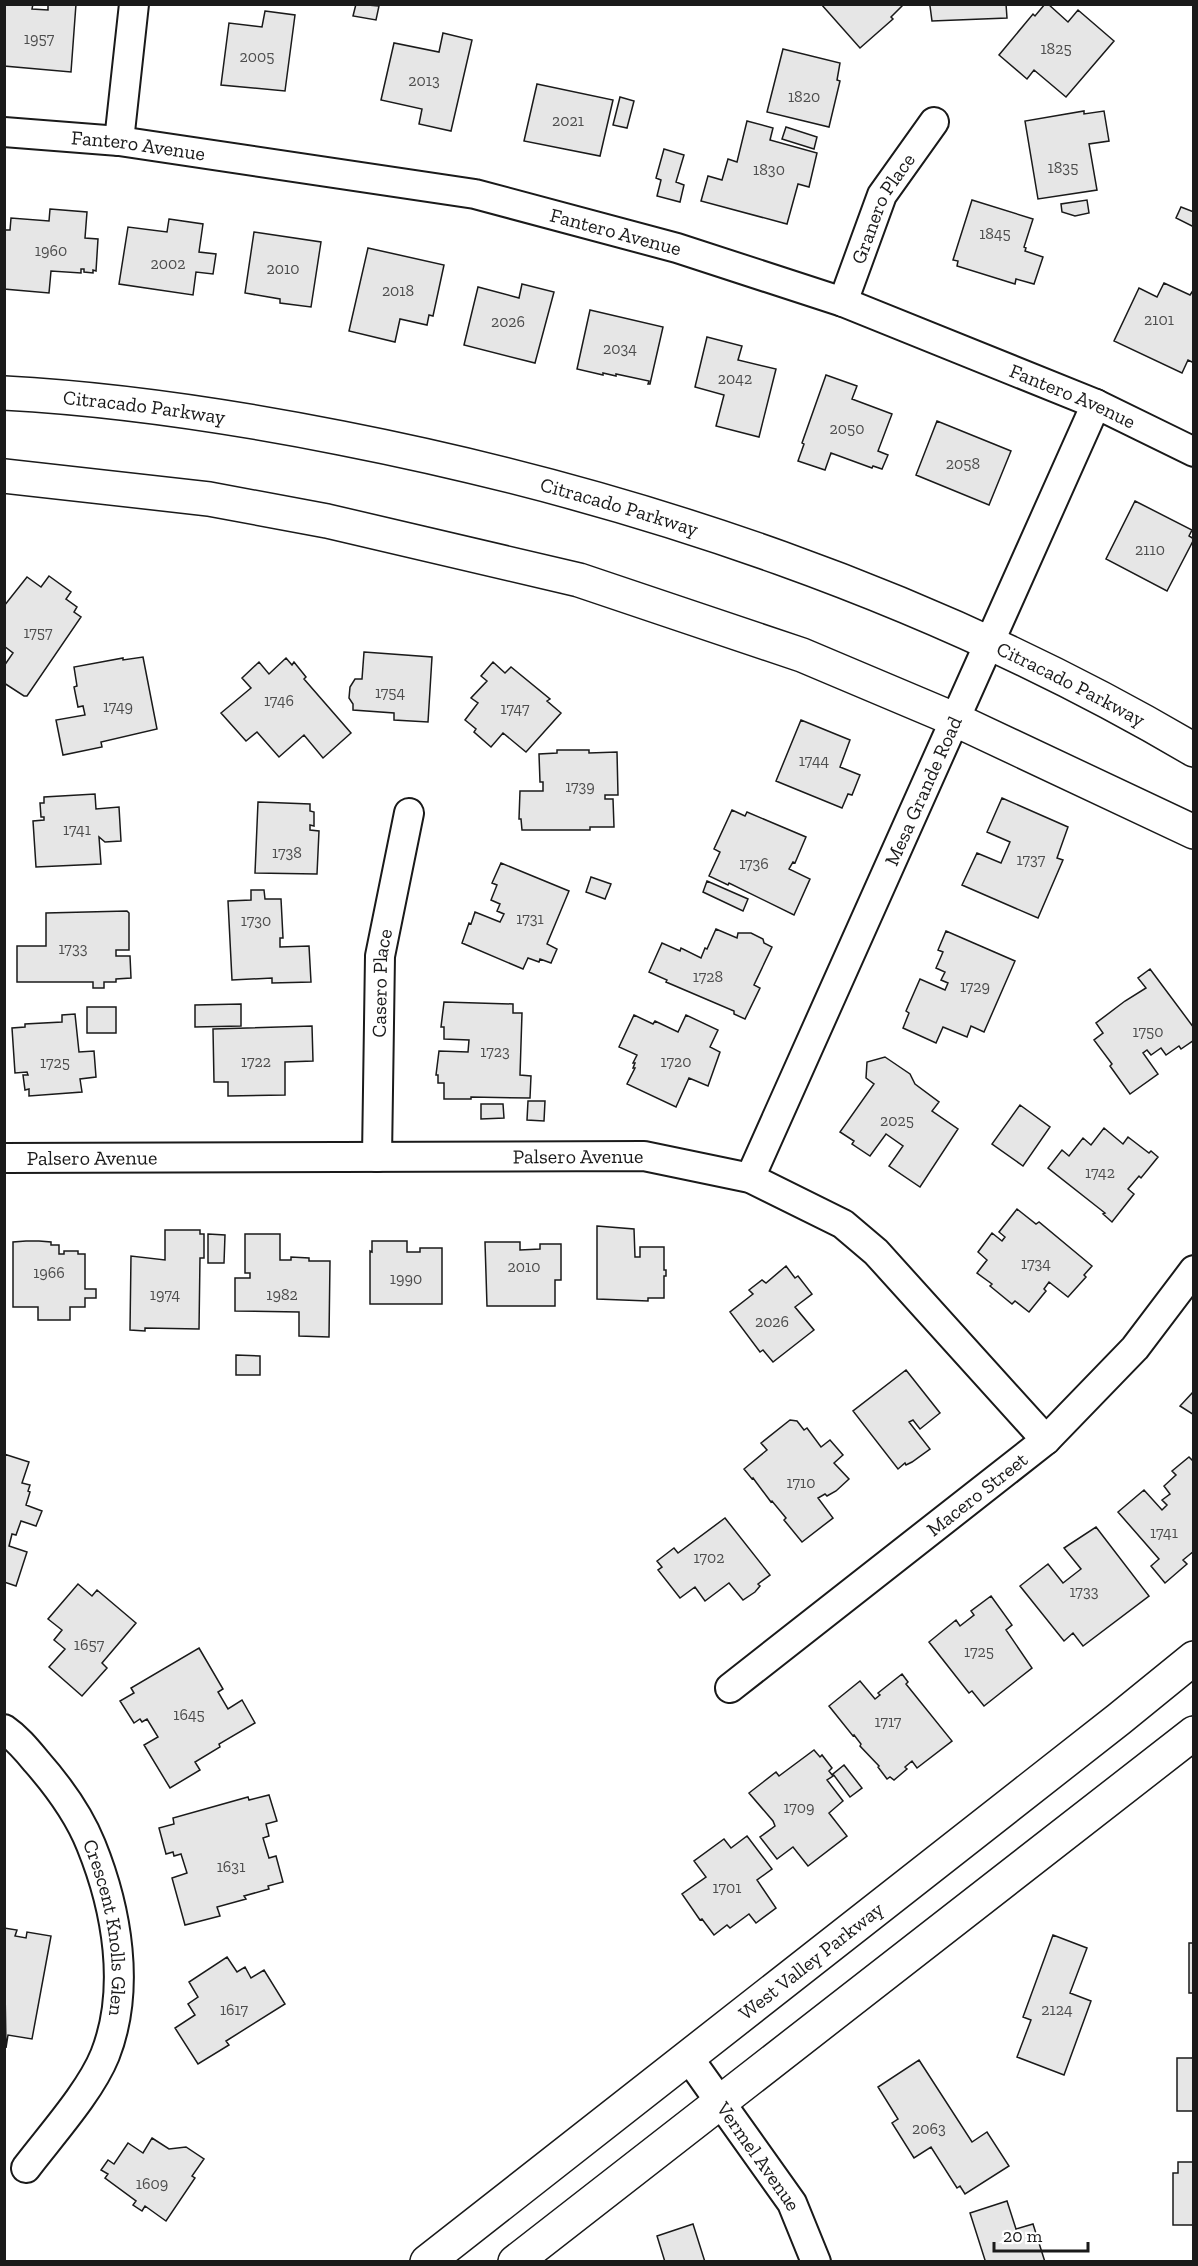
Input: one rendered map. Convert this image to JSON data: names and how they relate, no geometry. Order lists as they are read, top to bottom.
{
  "streets": {
    "street": [
      "Fantero Avenue",
      "Granero Place",
      "Citracado Parkway",
      "Mesa Grande Road",
      "Casero Place",
      "Palsero Avenue",
      "Macero Street",
      "Crescent Knolls Glen",
      "West Valley Parkway",
      "Vermel Avenue"
    ]
  },
  "crossings": [
    ["Fantero Avenue", "Granero Place"],
    ["Fantero Avenue", "Mesa Grande Road"],
    ["Citracado Parkway", "Mesa Grande Road"],
    ["Mesa Grande Road", "Palsero Avenue"],
    ["Casero Place", "Palsero Avenue"],
    ["Palsero Avenue", "Macero Street"],
    ["West Valley Parkway", "Vermel Avenue"]
  ],
  "house_numbers": [
    "1957",
    "1825",
    "2005",
    "2013",
    "1820",
    "2021",
    "1835",
    "1830",
    "1845",
    "1960",
    "2002",
    "2010",
    "2018",
    "2101",
    "2026",
    "2034",
    "2042",
    "2050",
    "2058",
    "2110",
    "1757",
    "1754",
    "1746",
    "1749",
    "1747",
    "1744",
    "1739",
    "1741",
    "1738",
    "1737",
    "1736",
    "1731",
    "1730",
    "1733",
    "1728",
    "1729",
    "1750",
    "1723",
    "1722",
    "1720",
    "1725",
    "2025",
    "1742",
    "1734",
    "2010",
    "1966",
    "1990",
    "1974",
    "1982",
    "2026",
    "1710",
    "1741",
    "1702",
    "1733",
    "1657",
    "1725",
    "1645",
    "1717",
    "1709",
    "1631",
    "1701",
    "1617",
    "2124",
    "2063",
    "1609"
  ],
  "scale_bar": "20 m"
}
